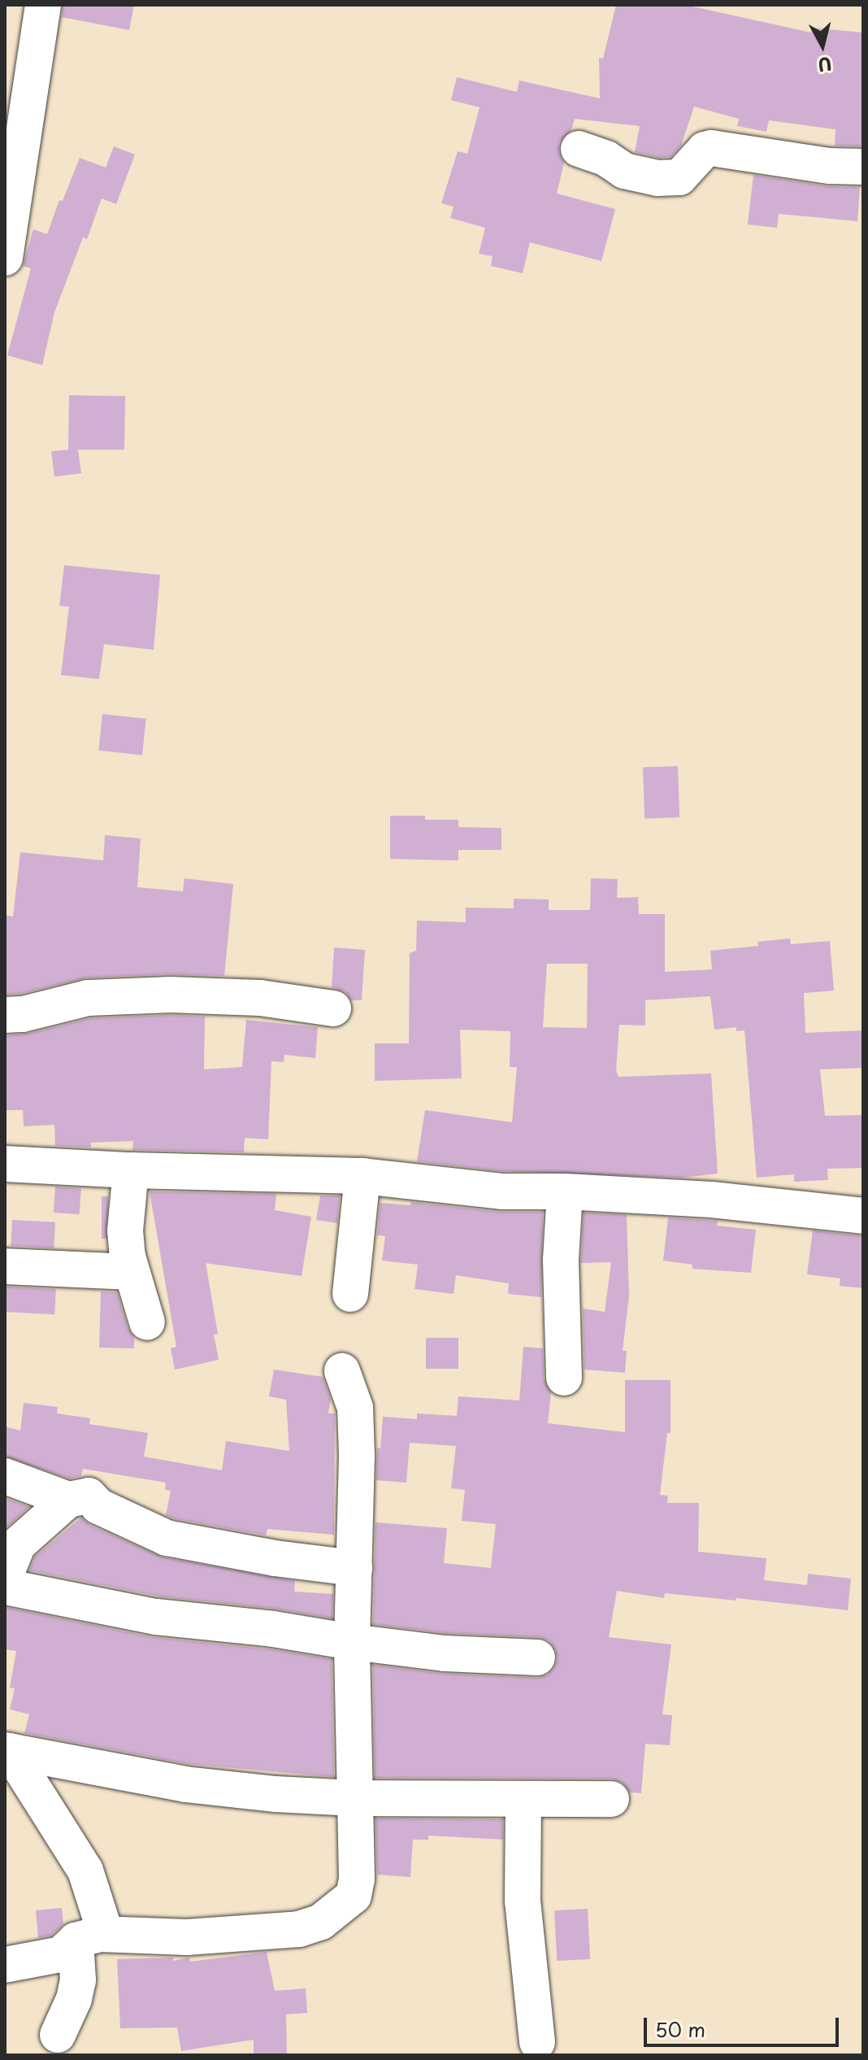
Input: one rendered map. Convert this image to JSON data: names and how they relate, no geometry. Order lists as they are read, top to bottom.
{
  "scale_bar": "50 m",
  "north": "bottom"
}
